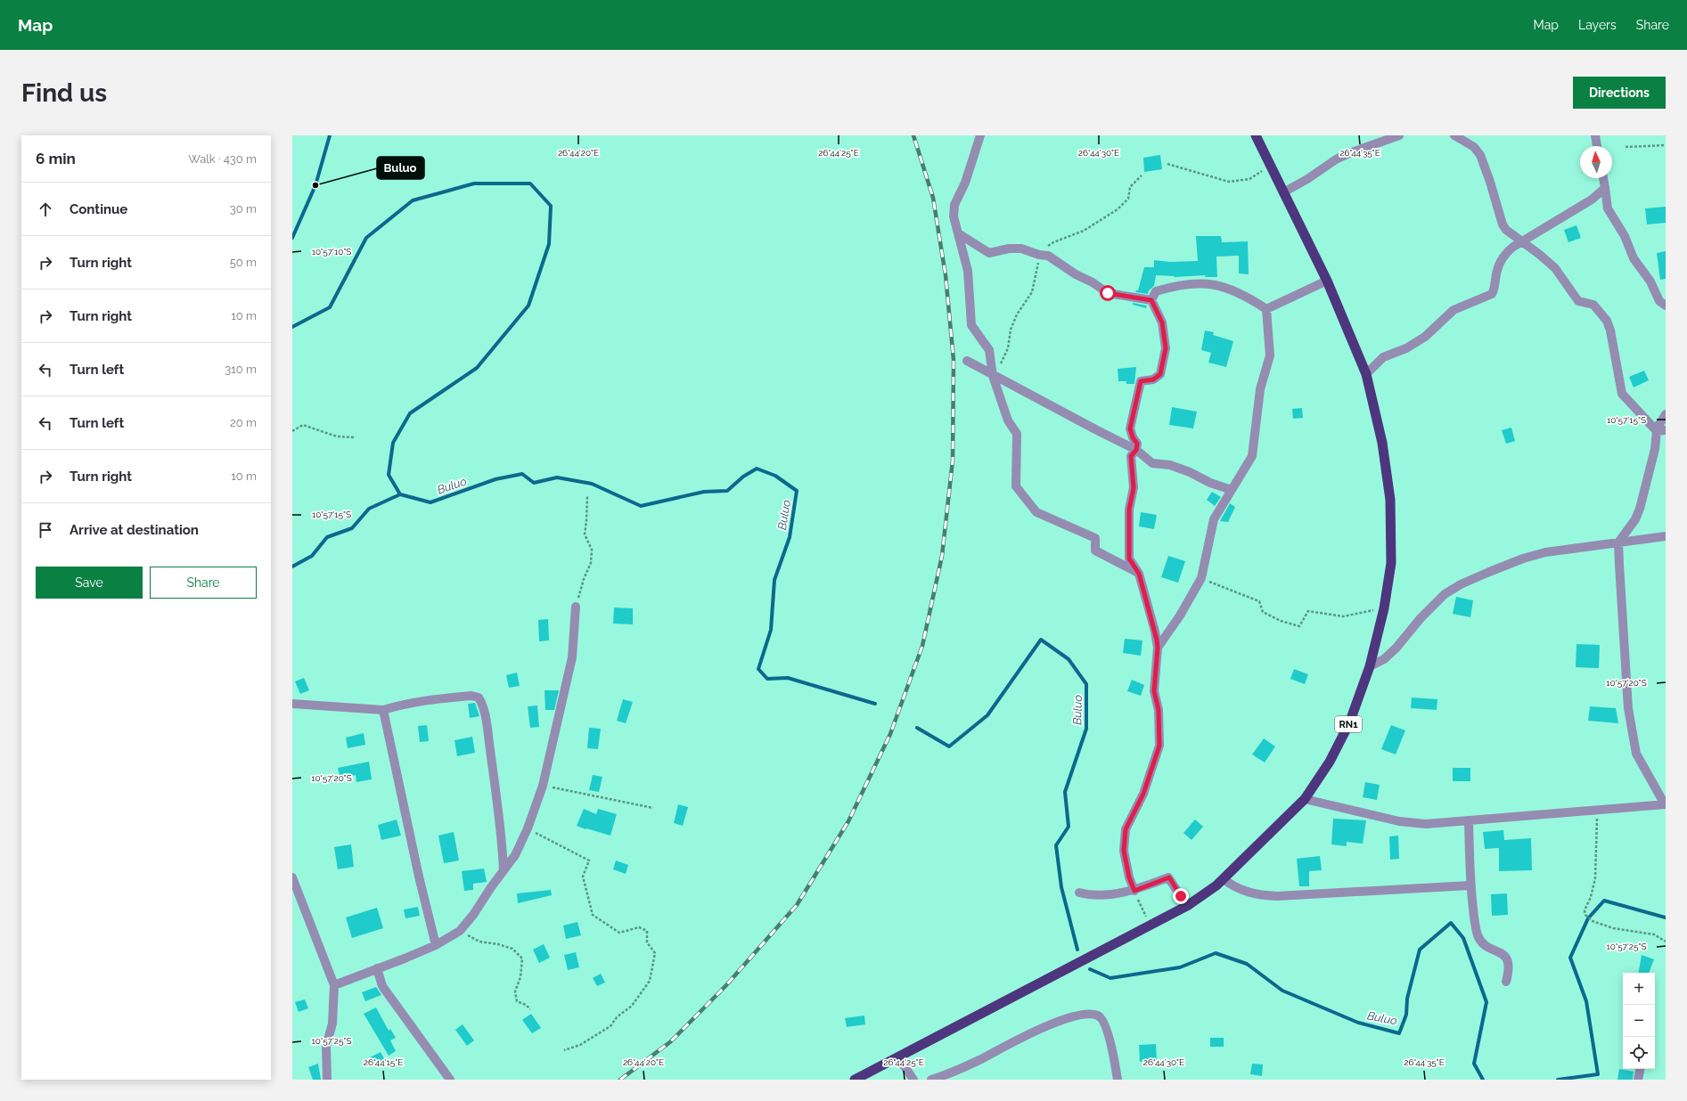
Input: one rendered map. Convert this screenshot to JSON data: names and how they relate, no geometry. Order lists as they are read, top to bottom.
{
  "streets": {
    "highway": ["RN1"]
  },
  "water": ["Buluo"],
  "places": ["Buluo"],
  "north": "top",
  "page": {
    "header": "Map",
    "nav": ["Map", "Layers", "Share"],
    "buttons": [
      "Directions",
      ["Save", "Share"]
    ],
    "title": "Find us",
    "heading": ["6 min", "Walk · 430 m"],
    "list": [
      ["Continue", "30 m"],
      ["Turn right", "50 m"],
      ["Turn right", "10 m"],
      ["Turn left", "310 m"],
      ["Turn left", "20 m"],
      ["Turn right", "10 m"],
      "Arrive at destination"
    ],
    "map_buttons": ["+", "−"]
  },
  "coordinates": [
    "26°44'20\"E",
    "26°44'25\"E",
    "26°44'30\"E",
    "26°44'35\"E",
    "10°57'10\"S",
    "10°57'15\"S",
    "10°57'20\"S",
    "10°57'25\"S",
    "26°44'15\"E"
  ]
}
